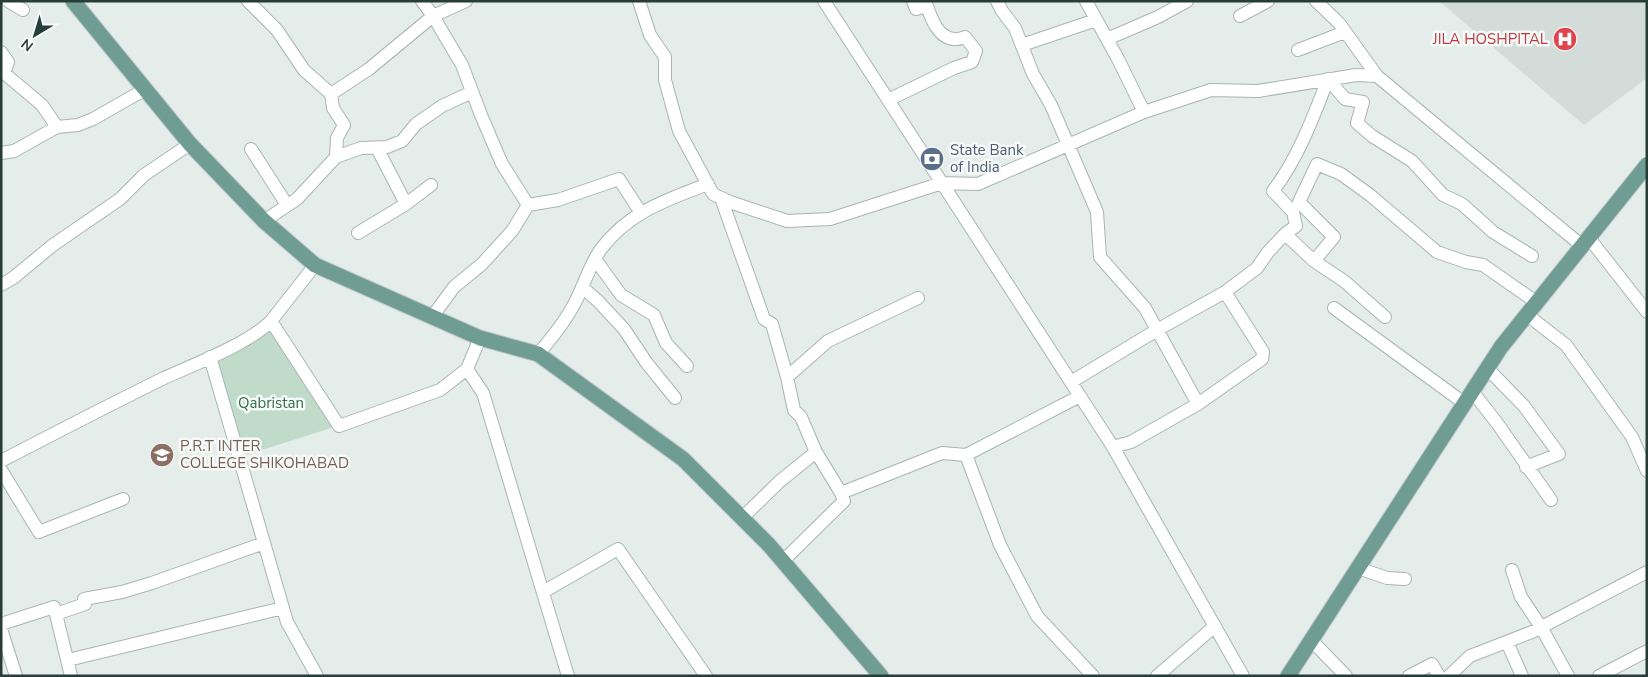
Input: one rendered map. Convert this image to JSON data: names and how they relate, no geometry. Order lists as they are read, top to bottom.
{
  "parks": ["Qabristan"],
  "places": {
    "hospital": ["JILA HOSHPITAL"],
    "bank": ["State Bank of India"],
    "school or university": ["P.R.T INTER COLLEGE SHIKOHABAD"]
  },
  "north": "bottom left"
}
